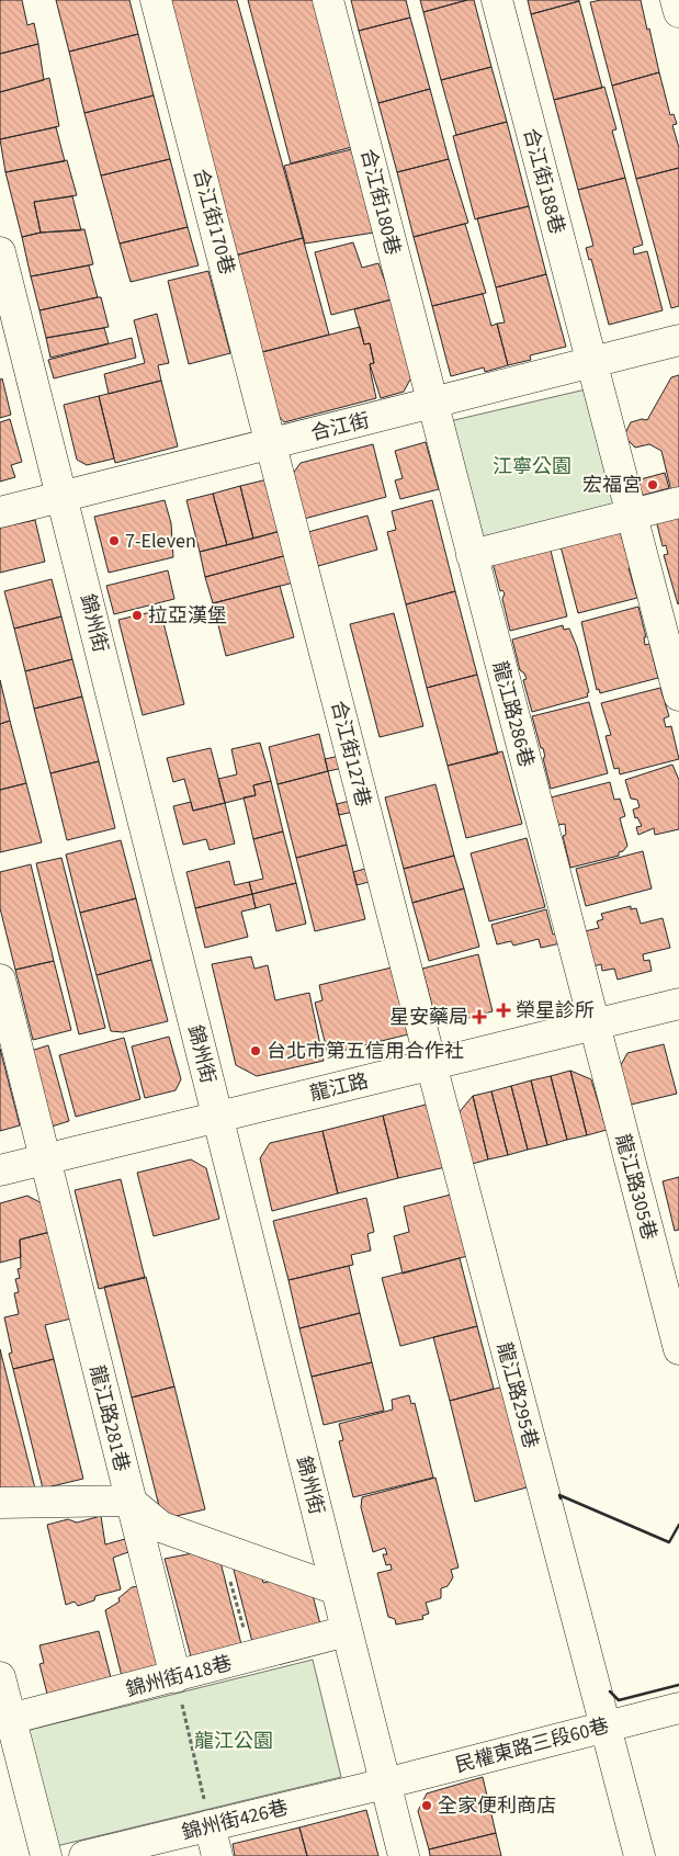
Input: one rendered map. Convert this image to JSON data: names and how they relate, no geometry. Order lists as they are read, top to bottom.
{
  "streets": {
    "street": [
      "合江街188巷",
      "合江街180巷",
      "合江街170巷",
      "合江街",
      "錦州街",
      "龍江路286巷",
      "合江街127巷",
      "龍江路",
      "龍江路305巷",
      "龍江路295巷",
      "龍江路281巷",
      "錦州街418巷",
      "民權東路三段60巷",
      "錦州街426巷"
    ]
  },
  "crossings": [
    ["合江街188巷", "合江街"],
    ["合江街180巷", "合江街"],
    ["合江街180巷", "龍江路286巷"],
    ["合江街170巷", "合江街"],
    ["合江街170巷", "合江街127巷"],
    ["合江街", "錦州街"],
    ["合江街", "龍江路286巷"],
    ["合江街", "合江街127巷"],
    ["錦州街", "龍江路"],
    ["錦州街", "錦州街418巷"],
    ["錦州街", "民權東路三段60巷"],
    ["錦州街", "錦州街426巷"],
    ["龍江路286巷", "龍江路"],
    ["龍江路286巷", "龍江路305巷"],
    ["合江街127巷", "龍江路"],
    ["合江街127巷", "龍江路295巷"],
    ["龍江路", "龍江路305巷"],
    ["龍江路", "龍江路295巷"],
    ["龍江路", "龍江路281巷"],
    ["龍江路295巷", "民權東路三段60巷"],
    ["龍江路281巷", "錦州街418巷"],
    ["民權東路三段60巷", "錦州街426巷"]
  ],
  "parks": ["江寧公園", "龍江公園"],
  "places": {
    "other": [
      "宏福宮",
      "7-Eleven",
      "拉亞漢堡",
      "台北市第五信用合作社",
      "全家便利商店"
    ],
    "health": ["榮星診所", "星安藥局"]
  }
}
